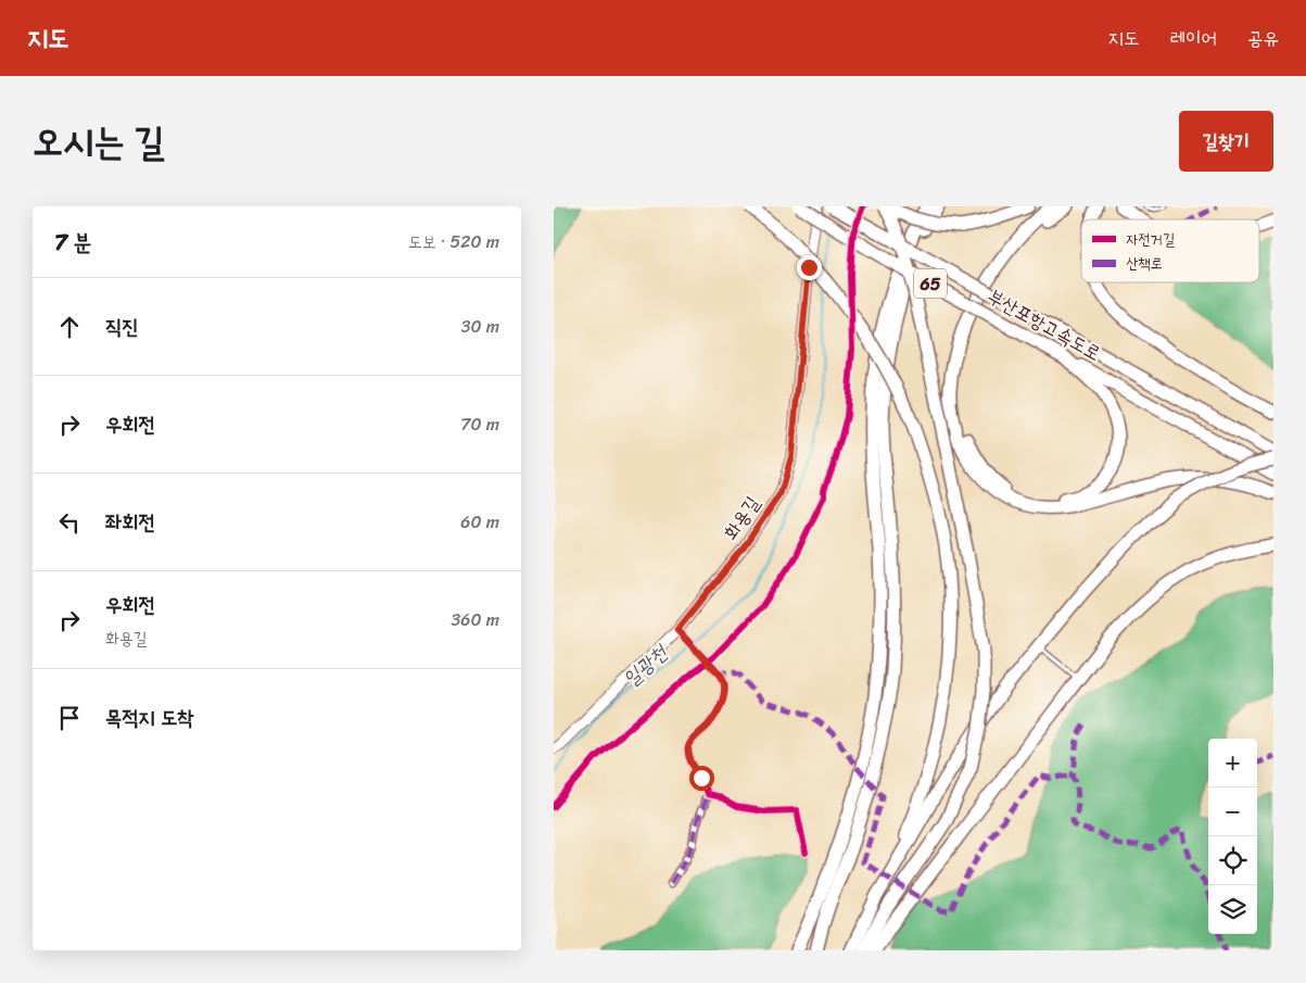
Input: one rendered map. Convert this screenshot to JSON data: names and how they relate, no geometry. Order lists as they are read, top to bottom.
{
  "streets": {
    "highway": ["65", "부산포항고속도로"],
    "main road": ["화용길"]
  },
  "water": ["일광천"],
  "legend": ["자전거길", "산책로"],
  "page": {
    "header": "지도",
    "nav": ["지도", "레이어", "공유"],
    "title": "오시는 길",
    "buttons": "길찾기",
    "heading": ["7 분", "도보 · 520 m"],
    "list": [
      ["직진", "30 m"],
      ["우회전", "70 m"],
      ["좌회전", "60 m"],
      ["우회전", "화용길", "360 m"],
      "목적지 도착"
    ],
    "map_buttons": ["+", "−"]
  }
}
